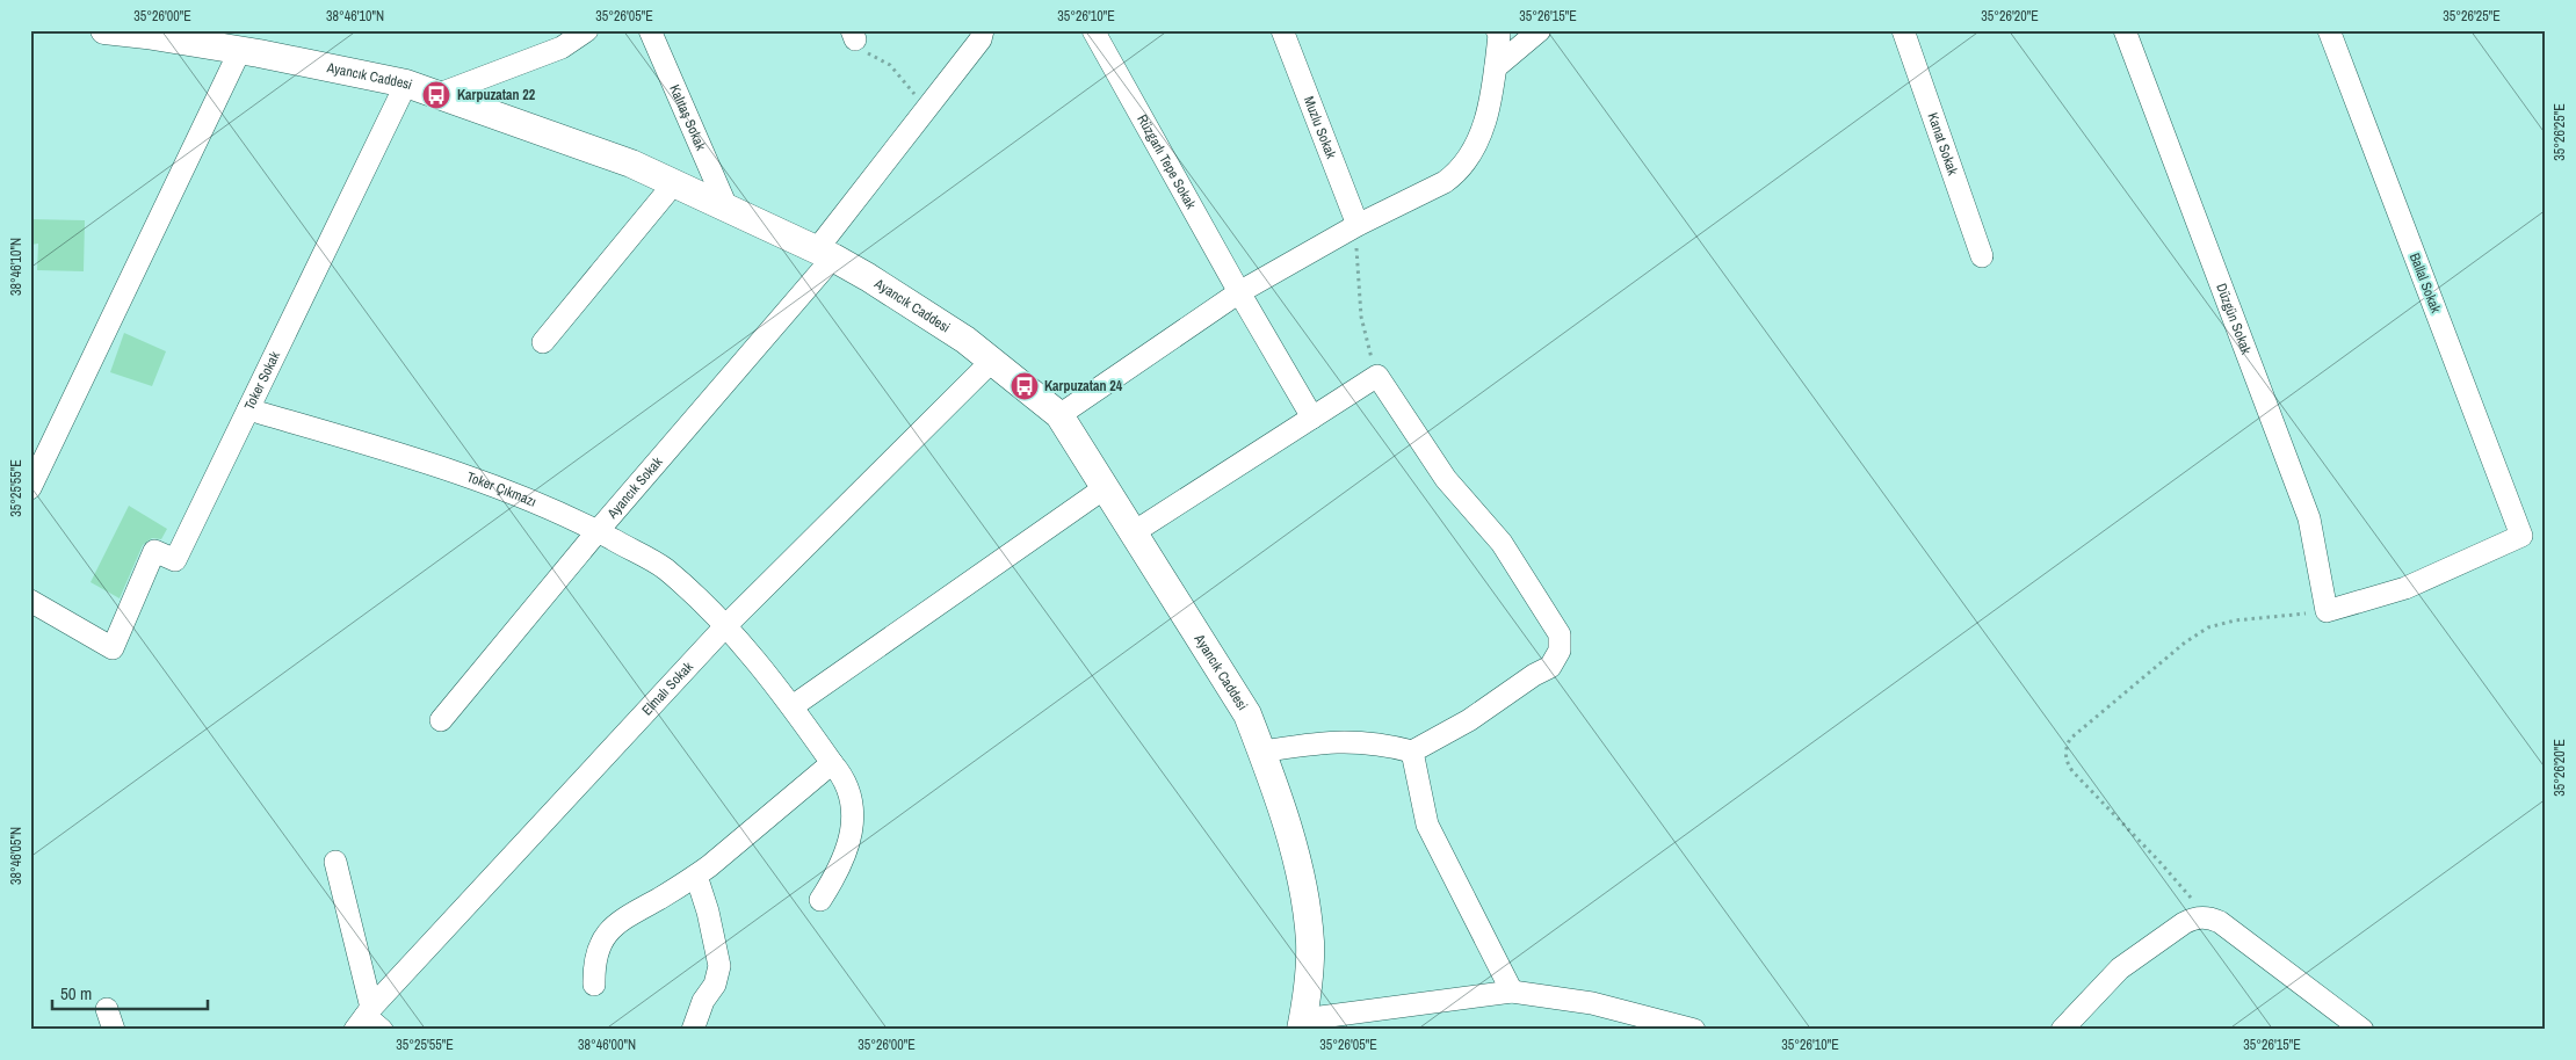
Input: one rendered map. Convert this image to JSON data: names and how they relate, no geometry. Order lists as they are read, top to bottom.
{
  "streets": {
    "street": [
      "Ayancık Caddesi",
      "Kalıtaş Sokak",
      "Muzlu Sokak",
      "Kanat Sokak",
      "Rüzgarlı Tepe Sokak",
      "Ballal Sokak",
      "Düzgün Sokak",
      "Toker Sokak",
      "Ayancık Sokak",
      "Toker Çıkmazı",
      "Elmalı Sokak"
    ]
  },
  "crossings": [
    ["Ayancık Caddesi", "Kalıtaş Sokak"],
    ["Ayancık Caddesi", "Toker Sokak"],
    ["Ayancık Caddesi", "Ayancık Sokak"],
    ["Ayancık Caddesi", "Elmalı Sokak"],
    ["Ballal Sokak", "Düzgün Sokak"],
    ["Toker Sokak", "Toker Çıkmazı"],
    ["Ayancık Sokak", "Toker Çıkmazı"],
    ["Toker Çıkmazı", "Elmalı Sokak"]
  ],
  "places": {
    "bus stop": ["Karpuzatan 22", "Karpuzatan 24"]
  },
  "scale_bar": "50 m",
  "coordinates": [
    "35°26'00\"E",
    "38°46'10\"N",
    "35°26'05\"E",
    "35°26'10\"E",
    "35°26'15\"E",
    "35°26'20\"E",
    "35°26'25\"E",
    "35°25'55\"E",
    "38°46'05\"N",
    "38°46'00\"N"
  ]
}
